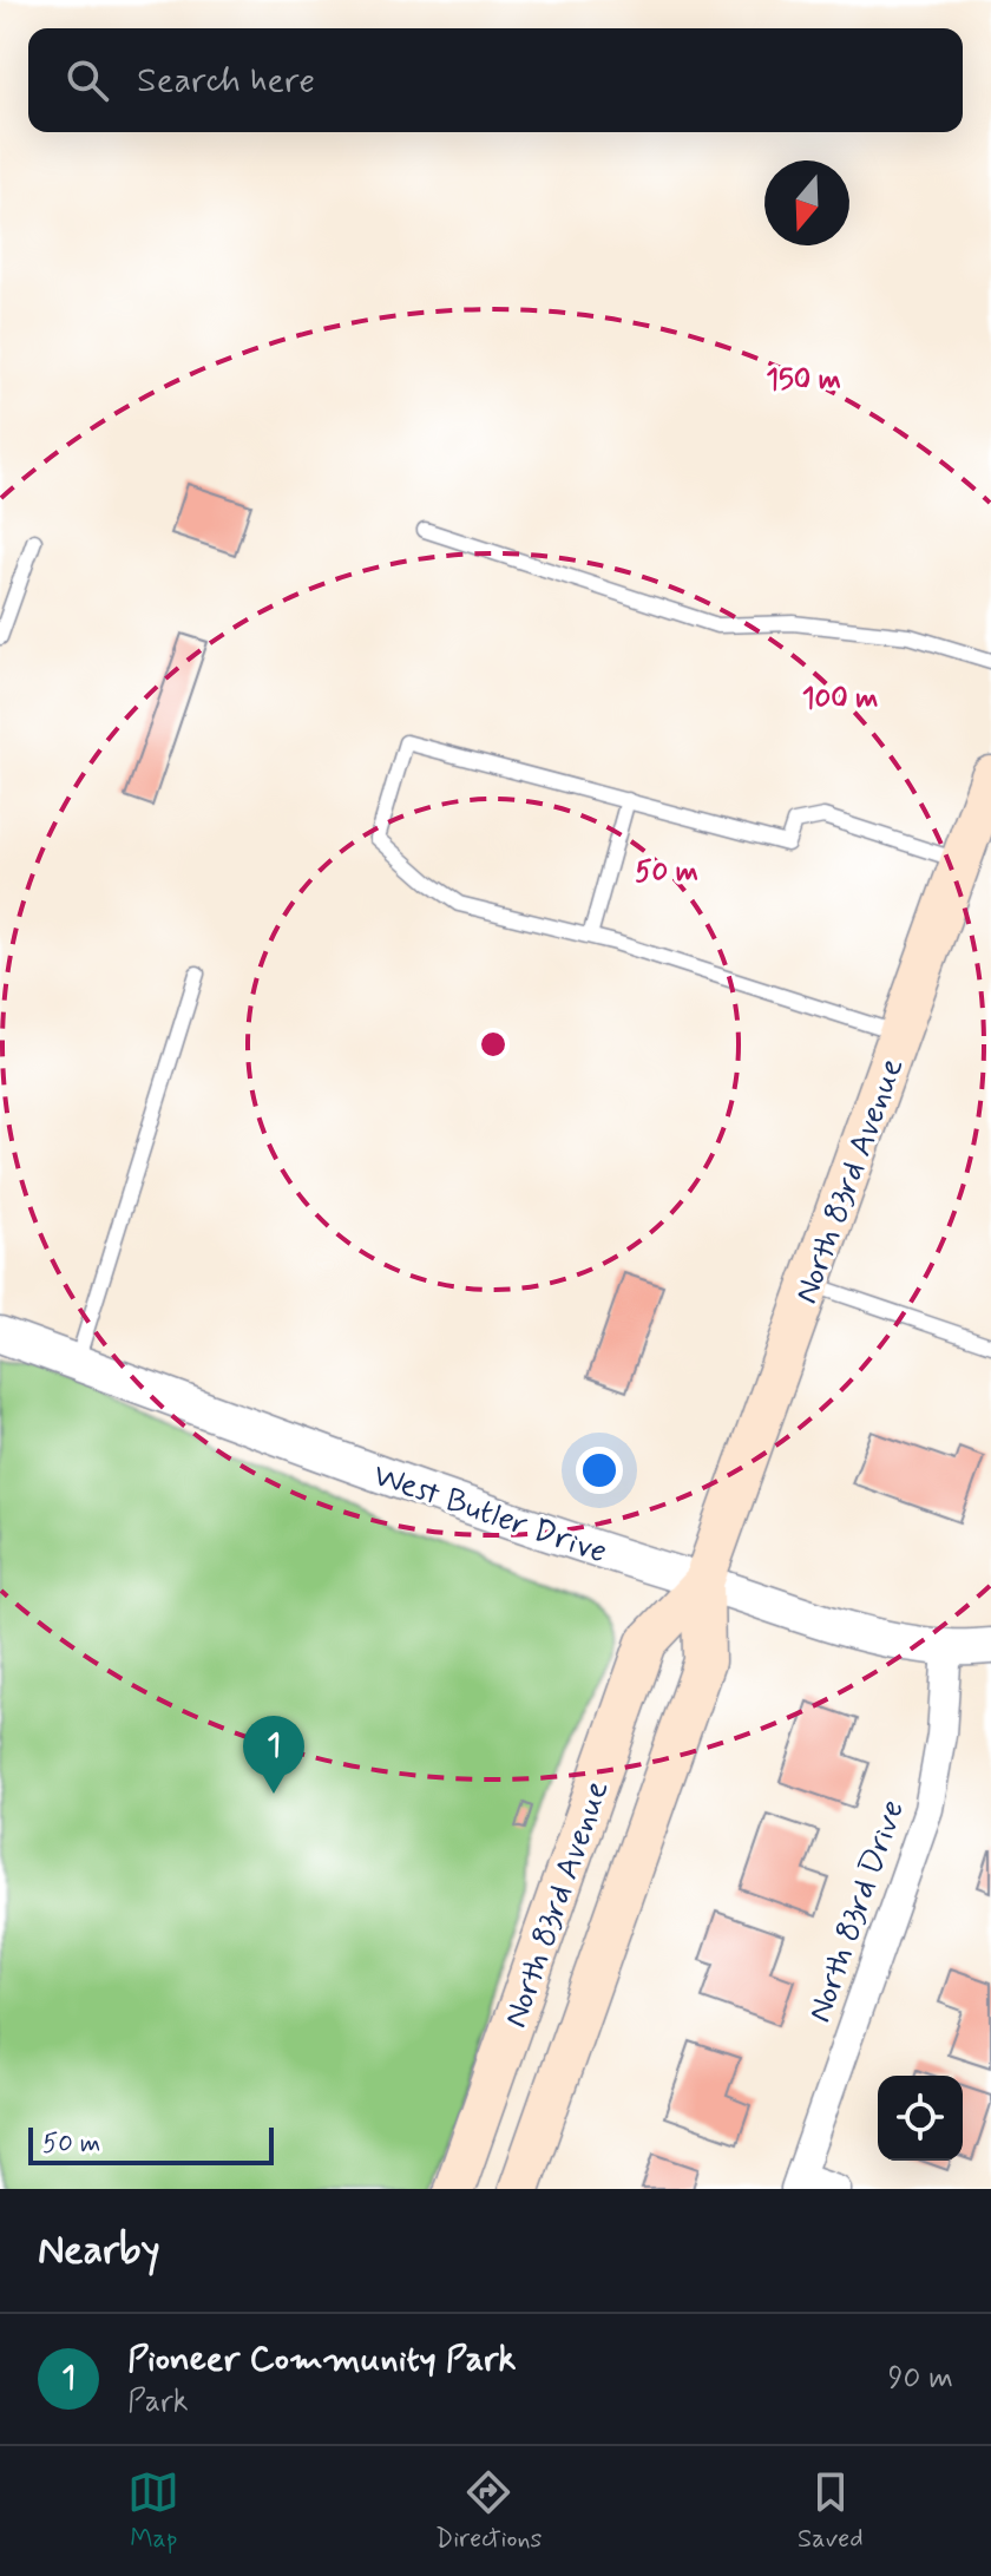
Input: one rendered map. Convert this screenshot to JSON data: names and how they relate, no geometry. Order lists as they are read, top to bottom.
{
  "streets": {
    "main road": ["North 83rd Avenue"],
    "street": ["West Butler Drive", "North 83rd Drive"]
  },
  "crossings": [
    ["North 83rd Avenue", "West Butler Drive"],
    ["West Butler Drive", "North 83rd Drive"]
  ],
  "scale_bar": "50 m",
  "north": "bottom",
  "page": {
    "search": "Search here",
    "pins": "1",
    "scale": "50 m",
    "heading": "Nearby",
    "list": [
      {
        "mark": "1",
        "name": "Pioneer Community Park",
        "note": "Park",
        "value": "90 m"
      }
    ],
    "nav": ["Map", "Directions", "Saved"]
  },
  "rings": ["150 m", "100 m", "50 m"]
}
